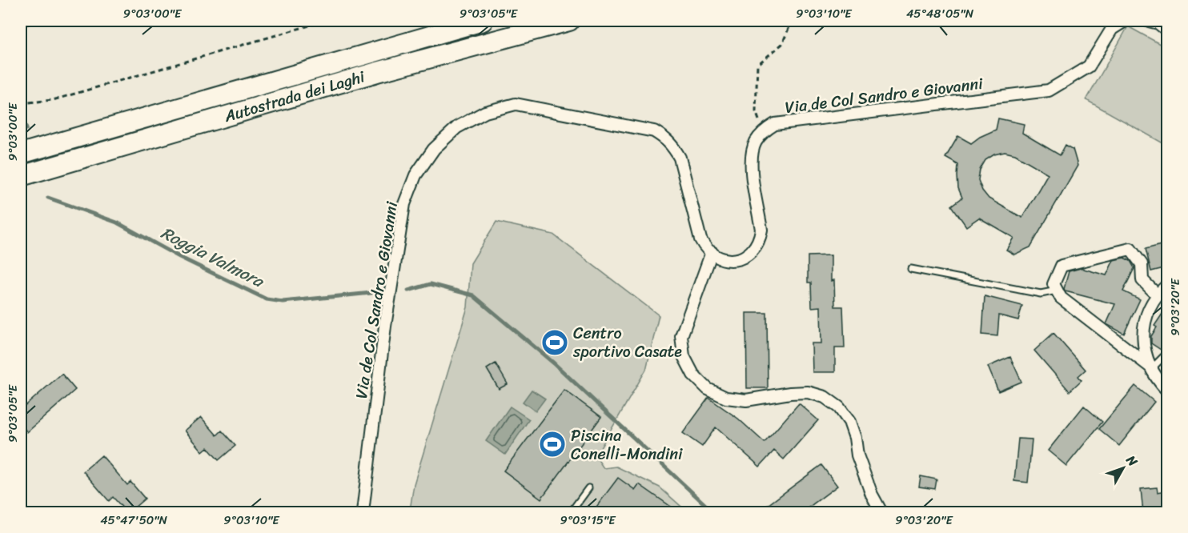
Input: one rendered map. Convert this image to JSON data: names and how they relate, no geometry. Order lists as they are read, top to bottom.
{
  "streets": {
    "highway": ["Autostrada dei Laghi"],
    "street": ["Via de Col Sandro e Giovanni"]
  },
  "water": ["Roggia Valmora"],
  "places": {
    "sports": ["Centro sportivo Casate", "Piscina Conelli-Mondini"]
  },
  "north": "top right",
  "coordinates": [
    "9°03'00\"E",
    "9°03'05\"E",
    "9°03'10\"E",
    "45°48'05\"N",
    "9°03'20\"E",
    "45°47'50\"N",
    "9°03'15\"E"
  ]
}
